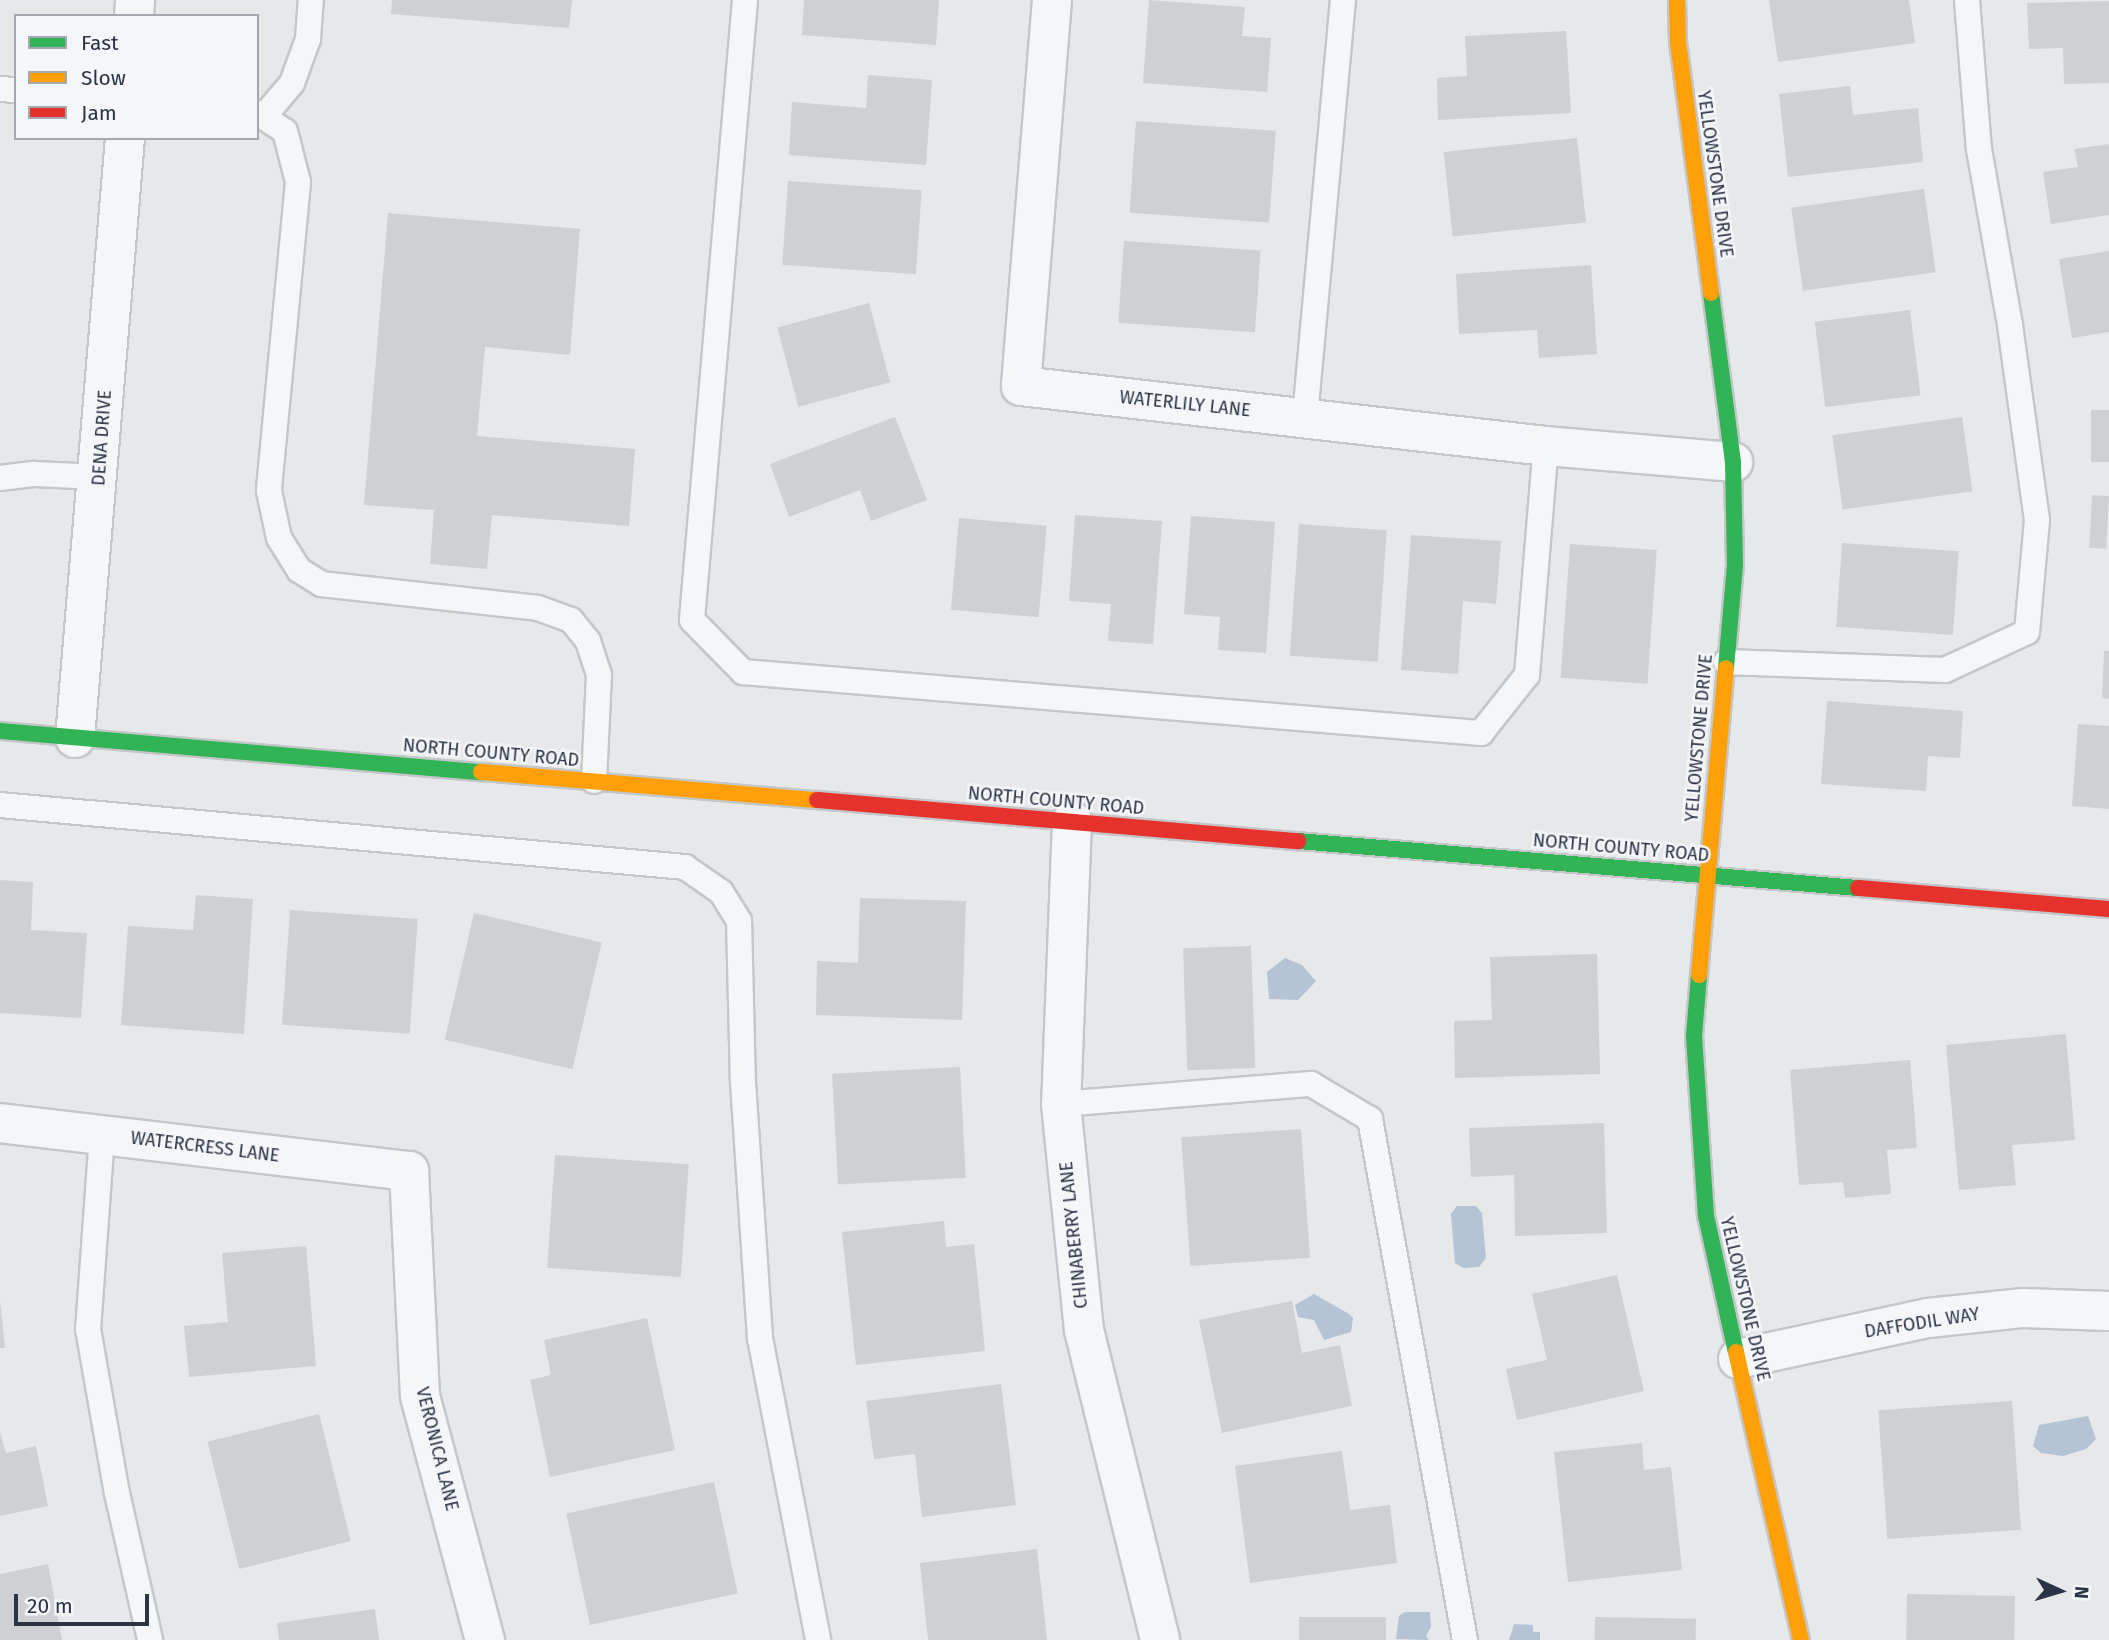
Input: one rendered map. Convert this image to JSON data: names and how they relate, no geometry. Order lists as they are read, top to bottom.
{
  "streets": {
    "street": [
      "YELLOWSTONE DRIVE",
      "WATERLILY LANE",
      "DENA DRIVE",
      "NORTH COUNTY ROAD",
      "WATERCRESS LANE",
      "CHINABERRY LANE",
      "DAFFODIL WAY",
      "VERONICA LANE"
    ]
  },
  "crossings": [
    ["YELLOWSTONE DRIVE", "WATERLILY LANE"],
    ["YELLOWSTONE DRIVE", "NORTH COUNTY ROAD"],
    ["YELLOWSTONE DRIVE", "DAFFODIL WAY"],
    ["DENA DRIVE", "NORTH COUNTY ROAD"],
    ["NORTH COUNTY ROAD", "CHINABERRY LANE"],
    ["WATERCRESS LANE", "VERONICA LANE"]
  ],
  "legend": ["Fast", "Slow", "Jam"],
  "scale_bar": "20 m",
  "north": "right"
}
